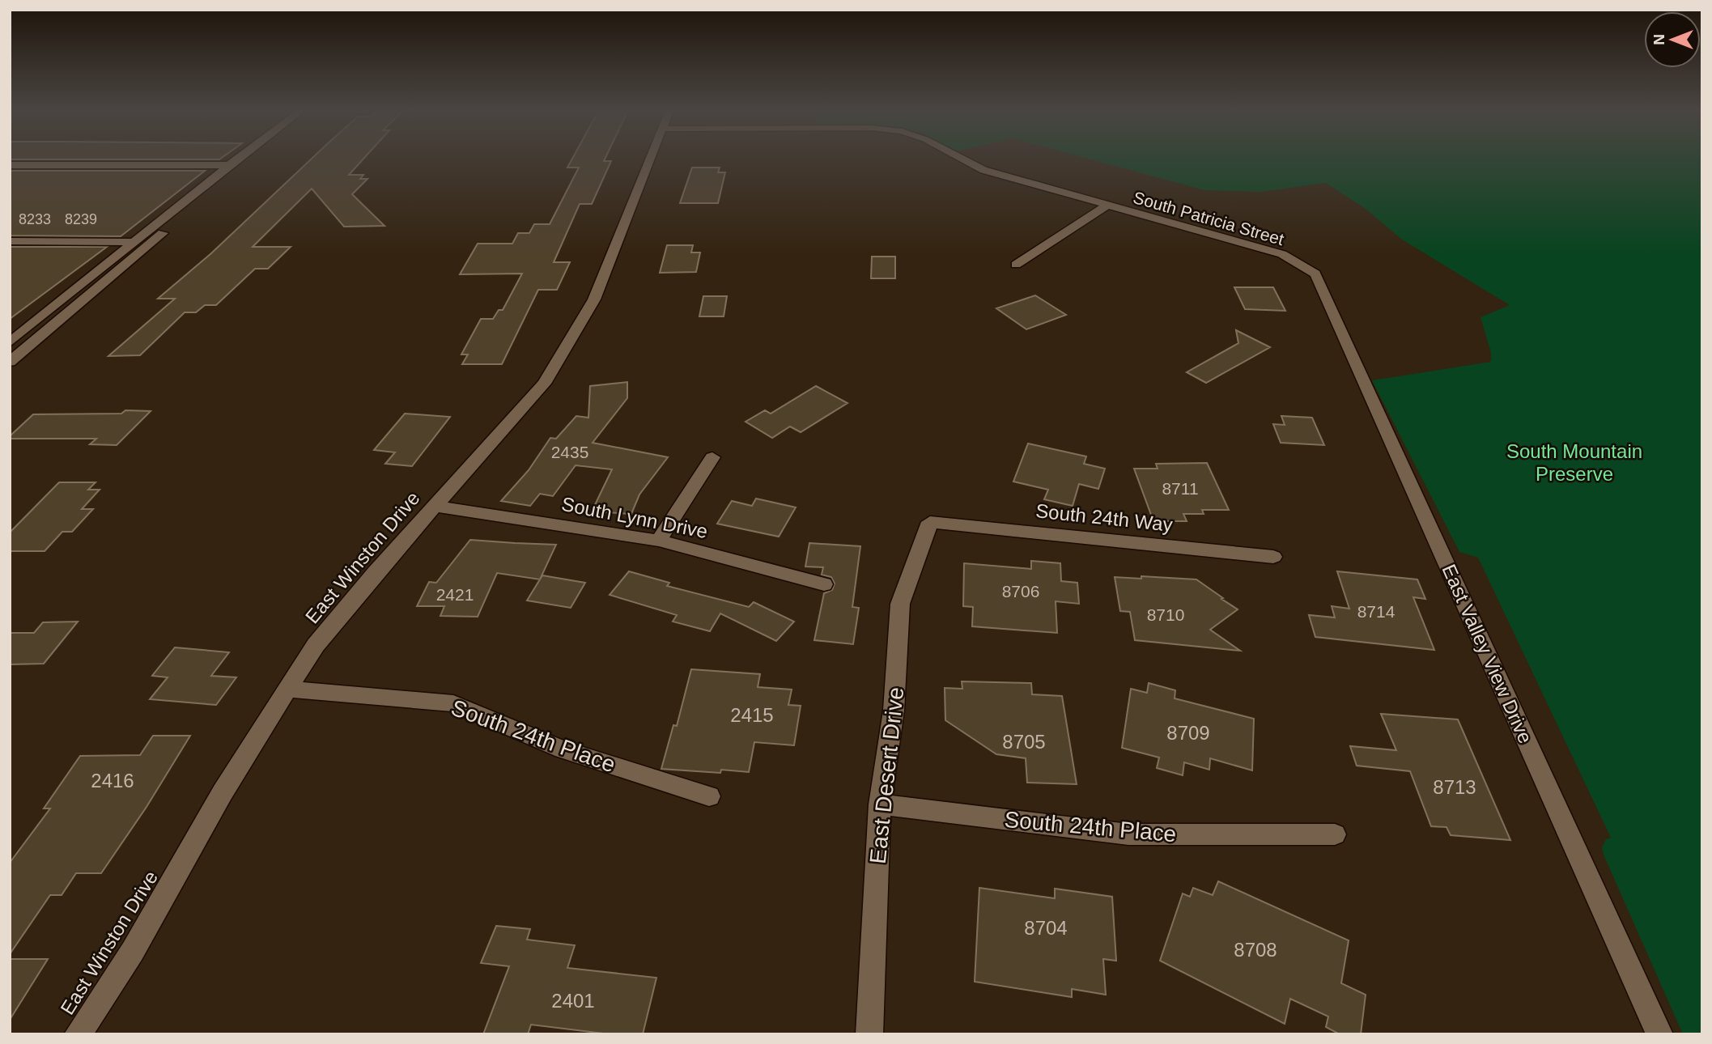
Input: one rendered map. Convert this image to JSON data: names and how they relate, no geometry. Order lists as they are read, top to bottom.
{
  "streets": {
    "street": [
      "South Patricia Street",
      "South Lynn Drive",
      "South 24th Way",
      "East Winston Drive",
      "East Valley View Drive",
      "South 24th Place",
      "East Desert Drive"
    ]
  },
  "crossings": [
    ["South Patricia Street", "East Valley View Drive"],
    ["South Lynn Drive", "East Winston Drive"],
    ["South 24th Way", "East Desert Drive"],
    ["East Winston Drive", "South 24th Place"],
    ["South 24th Place", "East Desert Drive"]
  ],
  "parks": ["South Mountain Preserve"],
  "house_numbers": [
    "8233",
    "8239",
    "2435",
    "8711",
    "8706",
    "2421",
    "8714",
    "8710",
    "2415",
    "8709",
    "8705",
    "2416",
    "8713",
    "8704",
    "8708",
    "2401"
  ],
  "north": "left"
}
